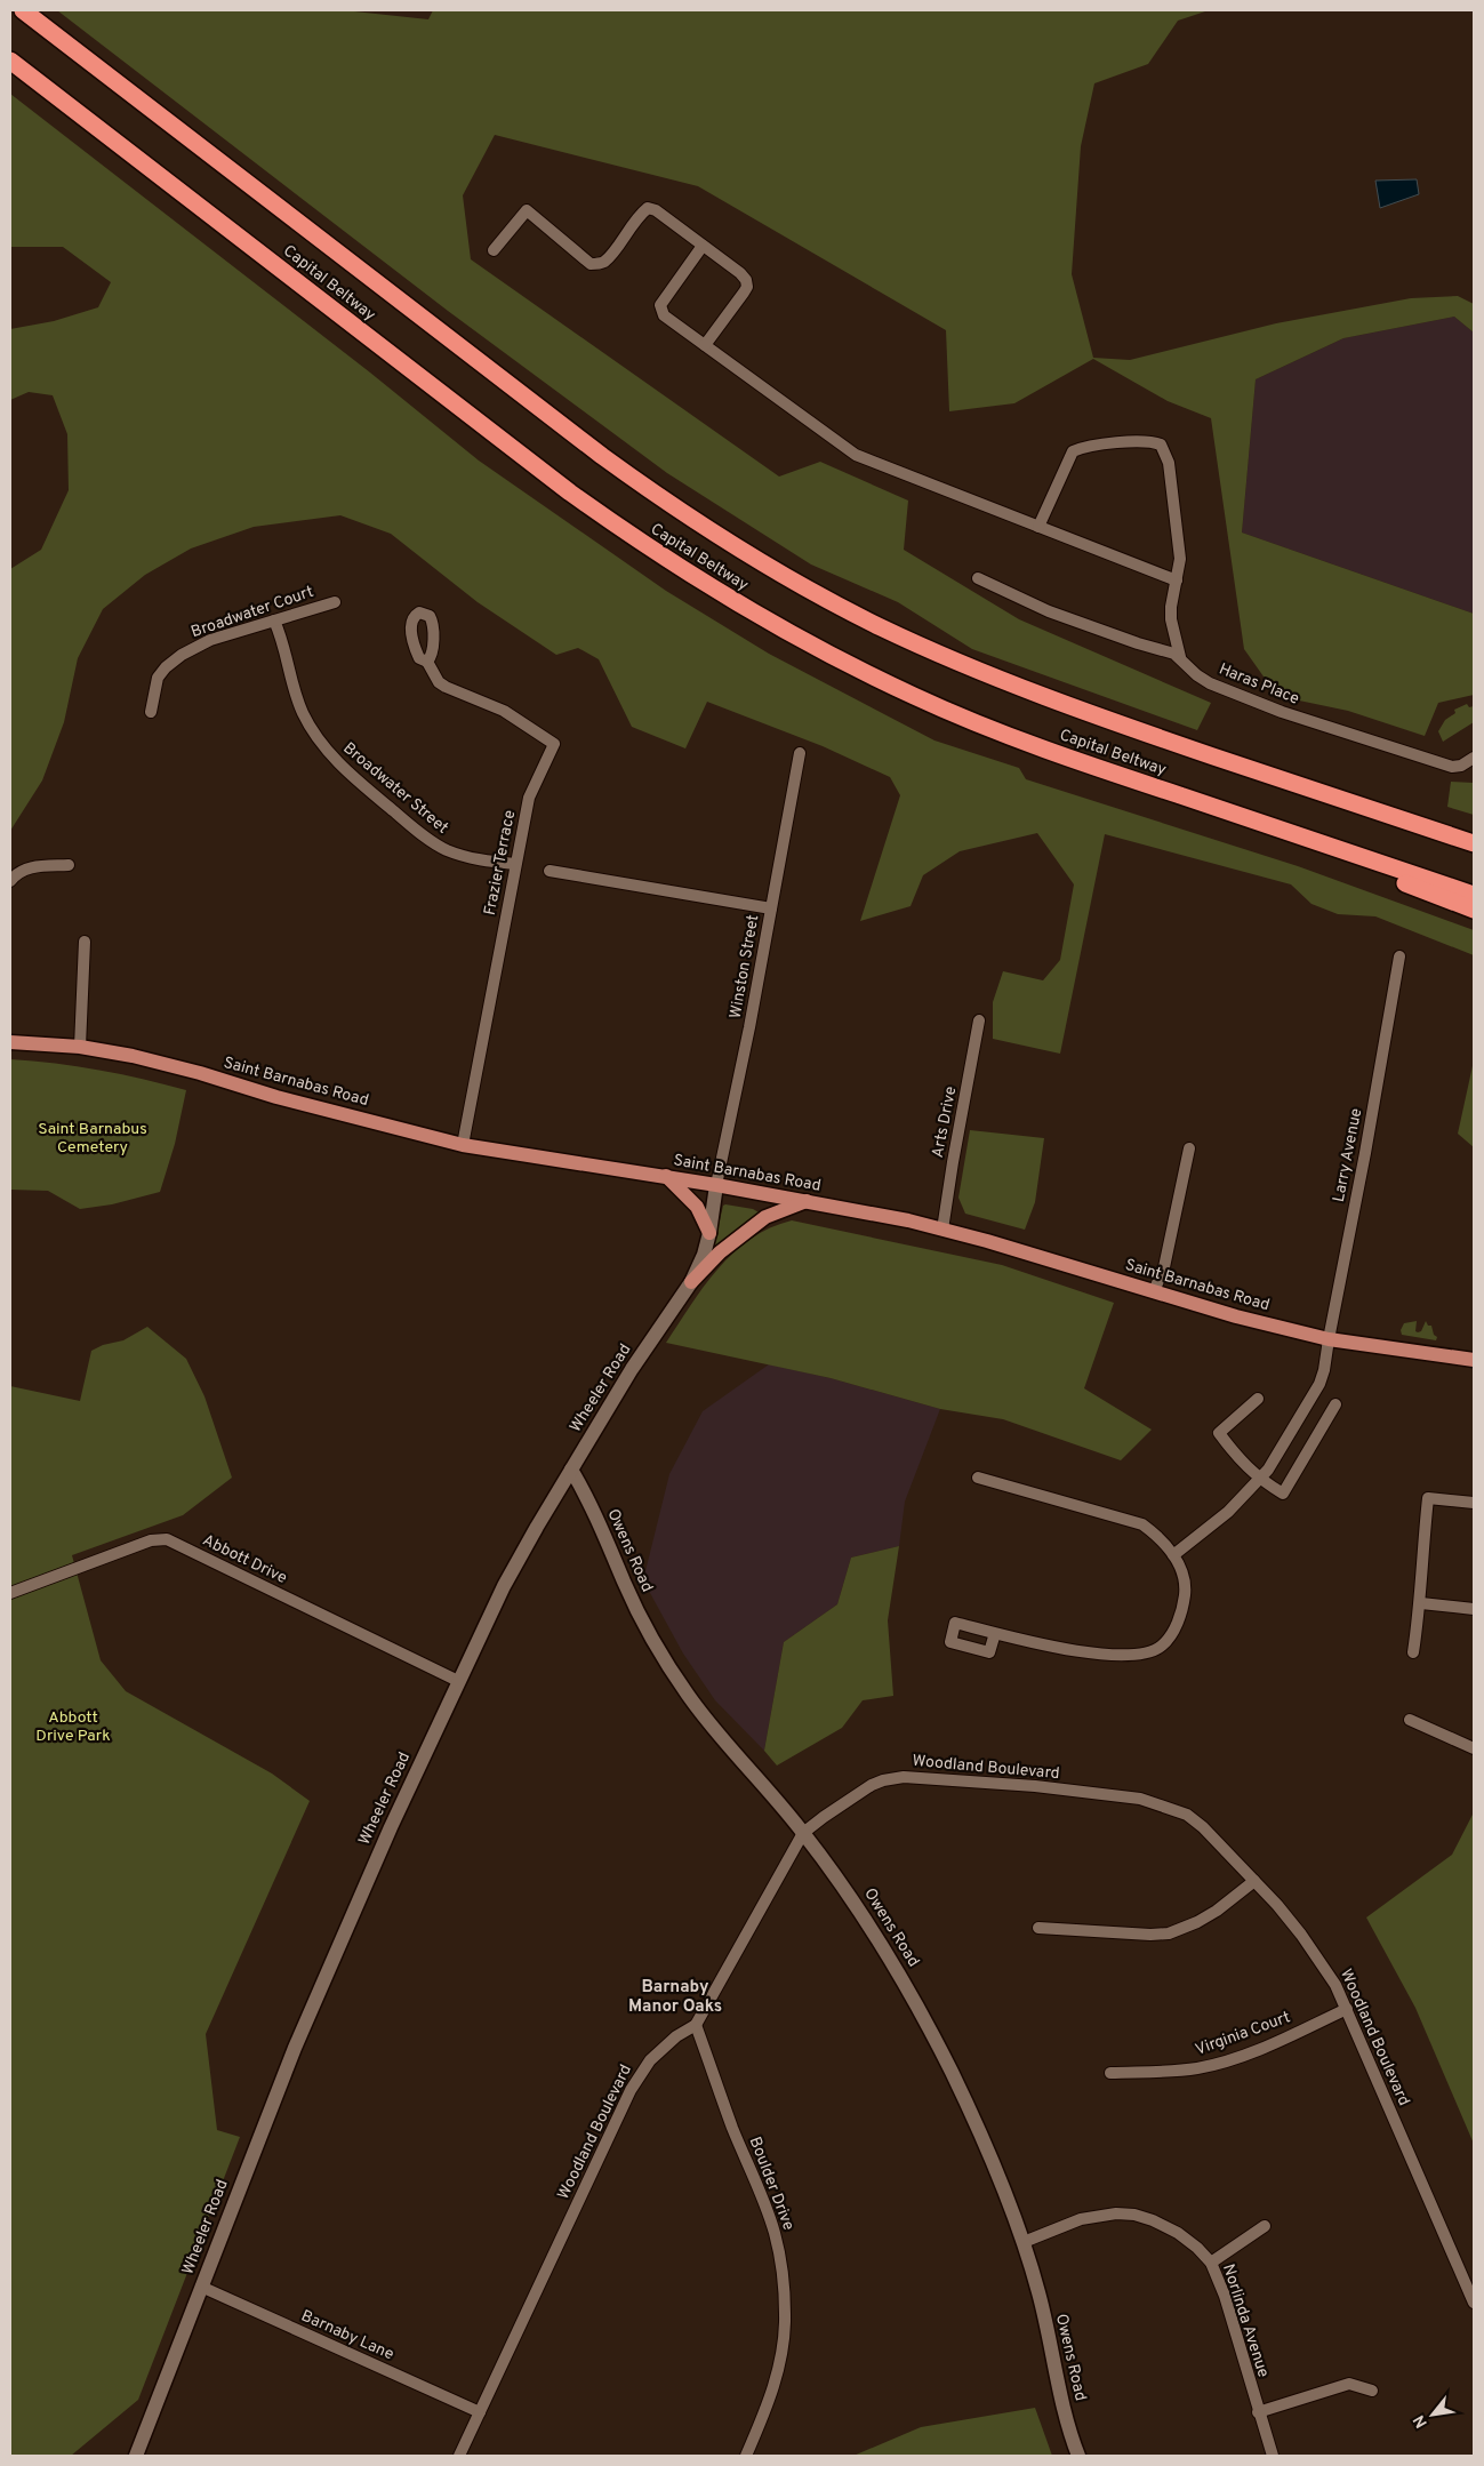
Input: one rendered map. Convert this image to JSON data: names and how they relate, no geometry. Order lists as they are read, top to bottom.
{
  "streets": {
    "highway": ["Capital Beltway"],
    "main road": ["Saint Barnabas Road", "Wheeler Road", "Owens Road"],
    "street": [
      "Broadwater Court",
      "Haras Place",
      "Broadwater Street",
      "Frazier Terrace",
      "Winston Street",
      "Arts Drive",
      "Larry Avenue",
      "Abbott Drive",
      "Woodland Boulevard",
      "Virginia Court",
      "Boulder Drive",
      "Norlinda Avenue",
      "Barnaby Lane"
    ]
  },
  "crossings": [
    ["Broadwater Court", "Broadwater Street"],
    ["Broadwater Street", "Frazier Terrace"],
    ["Frazier Terrace", "Saint Barnabas Road"],
    ["Winston Street", "Saint Barnabas Road"],
    ["Winston Street", "Wheeler Road"],
    ["Saint Barnabas Road", "Arts Drive"],
    ["Saint Barnabas Road", "Larry Avenue"],
    ["Saint Barnabas Road", "Wheeler Road"],
    ["Wheeler Road", "Owens Road"],
    ["Wheeler Road", "Abbott Drive"],
    ["Wheeler Road", "Barnaby Lane"],
    ["Owens Road", "Woodland Boulevard"],
    ["Owens Road", "Norlinda Avenue"],
    ["Woodland Boulevard", "Virginia Court"],
    ["Woodland Boulevard", "Boulder Drive"],
    ["Woodland Boulevard", "Barnaby Lane"]
  ],
  "districts": ["Barnaby Manor Oaks"],
  "parks": ["Saint Barnabus Cemetery", "Abbott Drive Park"],
  "north": "bottom left"
}
